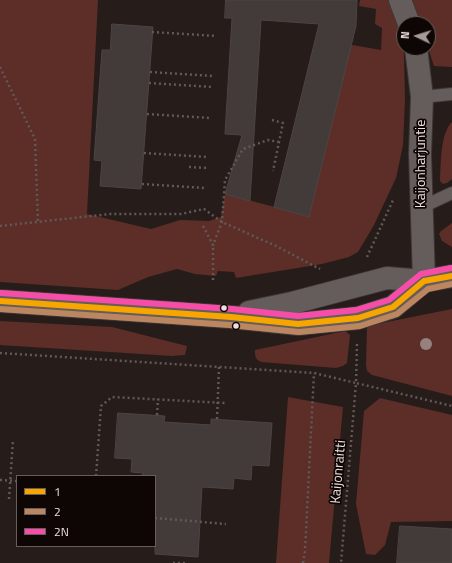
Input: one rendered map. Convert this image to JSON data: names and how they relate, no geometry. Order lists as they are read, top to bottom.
{
  "streets": {
    "street": ["Kaijonharjuntie"],
    "path": ["Kaijonraitti"]
  },
  "lines": ["transit line 2N", "transit line 1", "transit line 2"],
  "legend": ["1", "2", "2N"],
  "north": "left"
}
